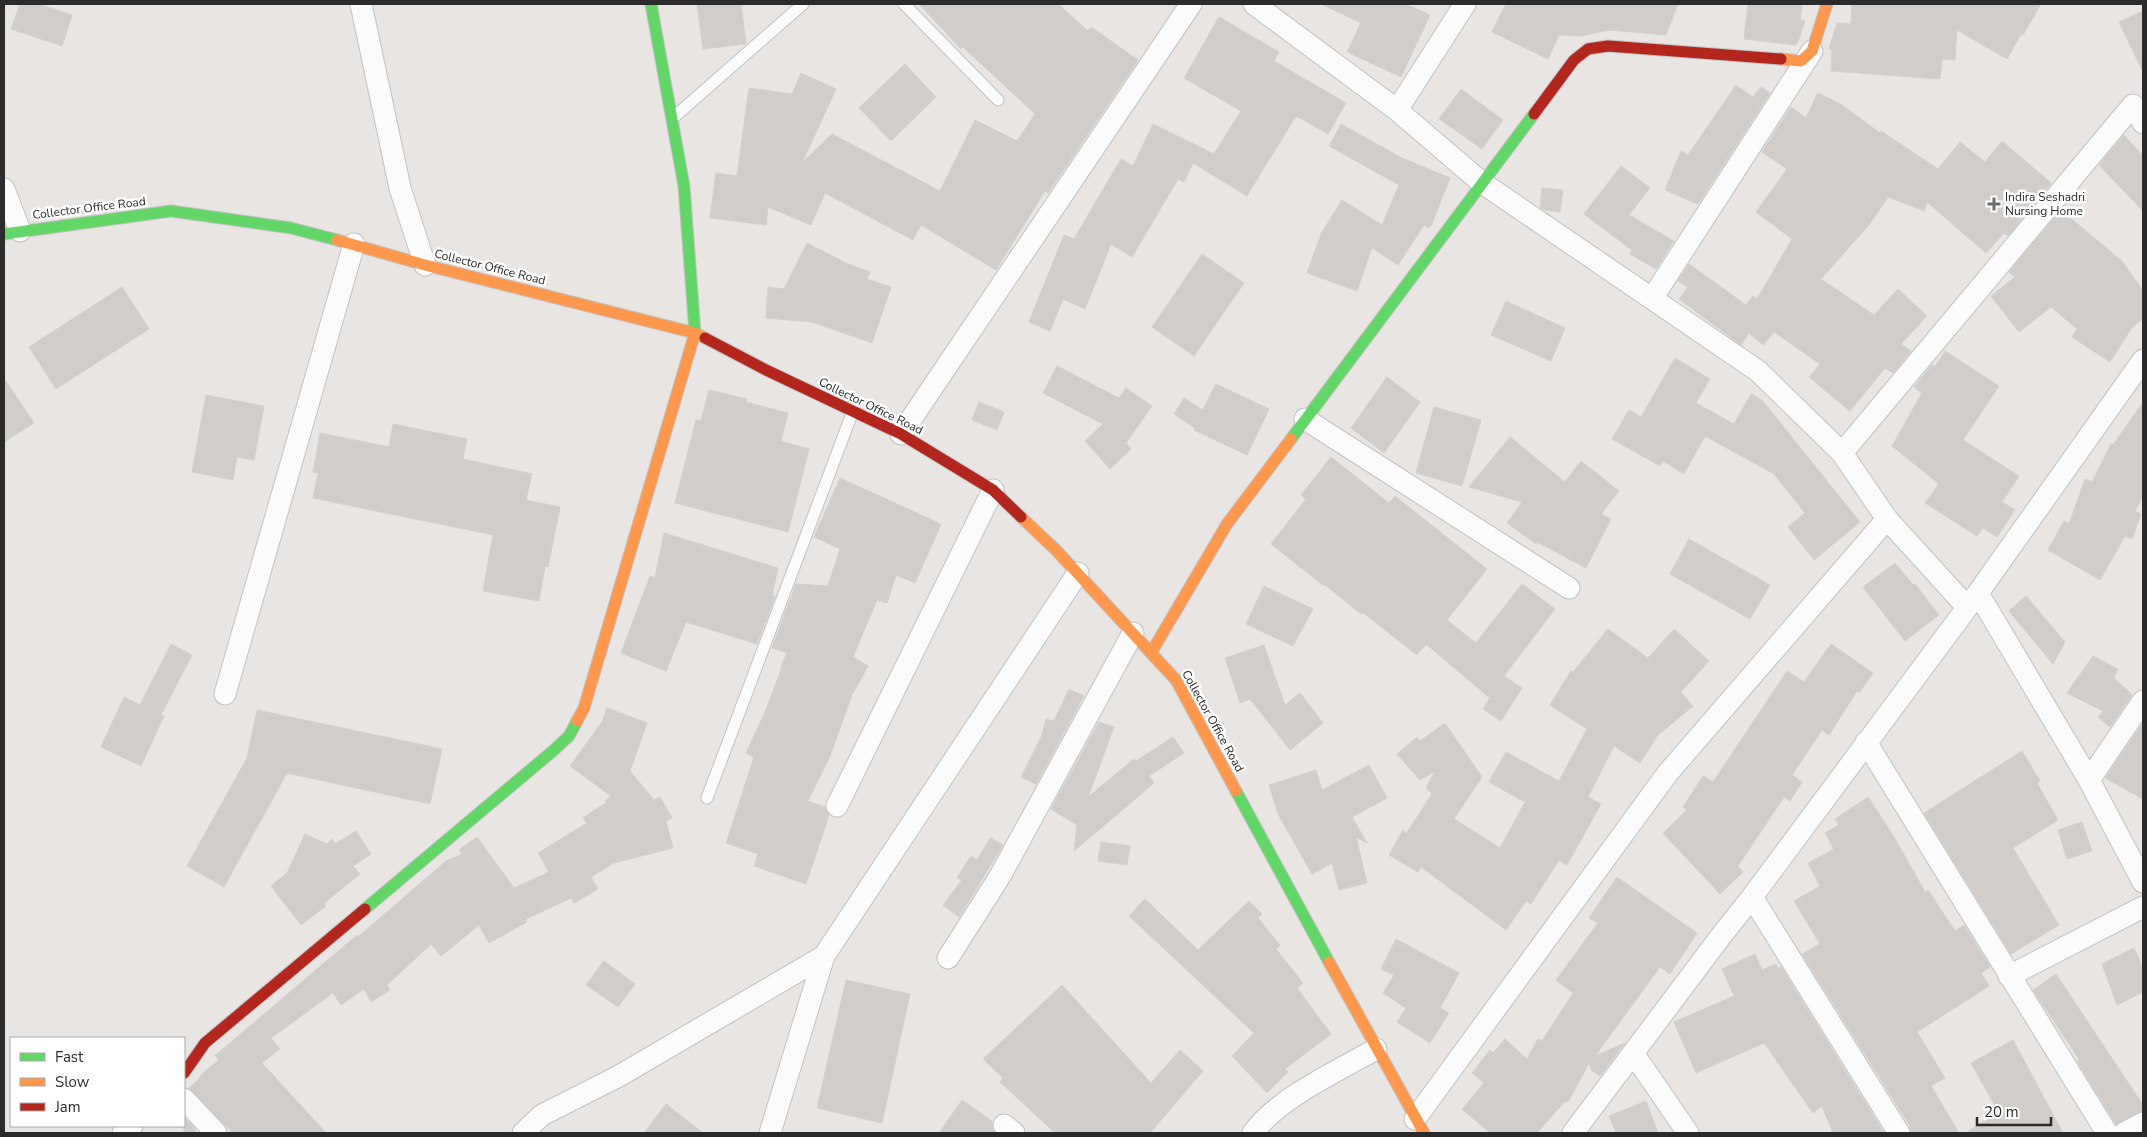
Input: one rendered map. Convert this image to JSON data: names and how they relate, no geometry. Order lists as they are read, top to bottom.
{
  "streets": {
    "street": ["Collector Office Road"]
  },
  "places": {
    "health": ["Indira Seshadri Nursing Home"]
  },
  "legend": ["Fast", "Slow", "Jam"],
  "scale_bar": "20 m"
}
